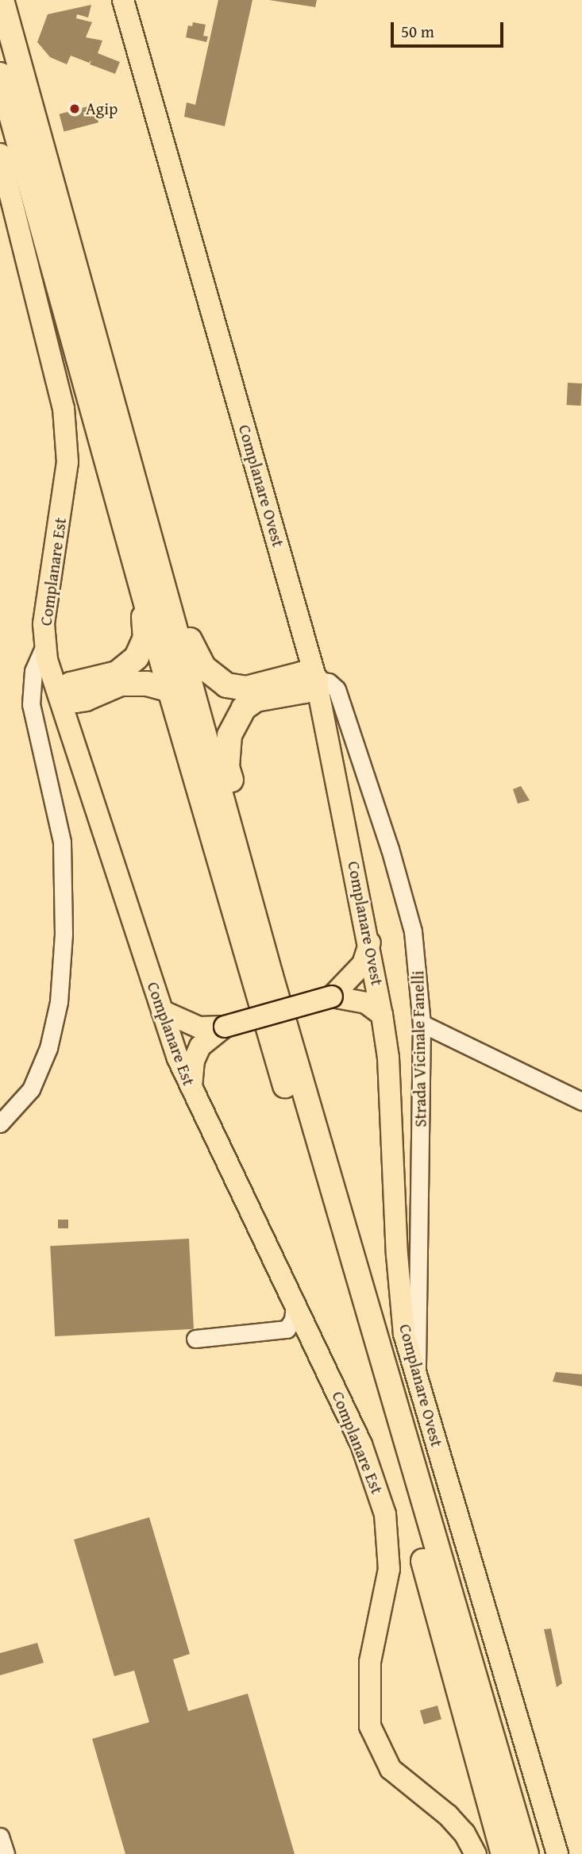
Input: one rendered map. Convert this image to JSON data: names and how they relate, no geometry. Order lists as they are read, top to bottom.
{
  "streets": {
    "main road": ["Complanare Ovest", "Complanare Est"],
    "street": ["Strada Vicinale Fanelli"]
  },
  "crossings": [
    ["Complanare Ovest", "Strada Vicinale Fanelli"]
  ],
  "places": ["Agip"],
  "scale_bar": "50 m"
}
